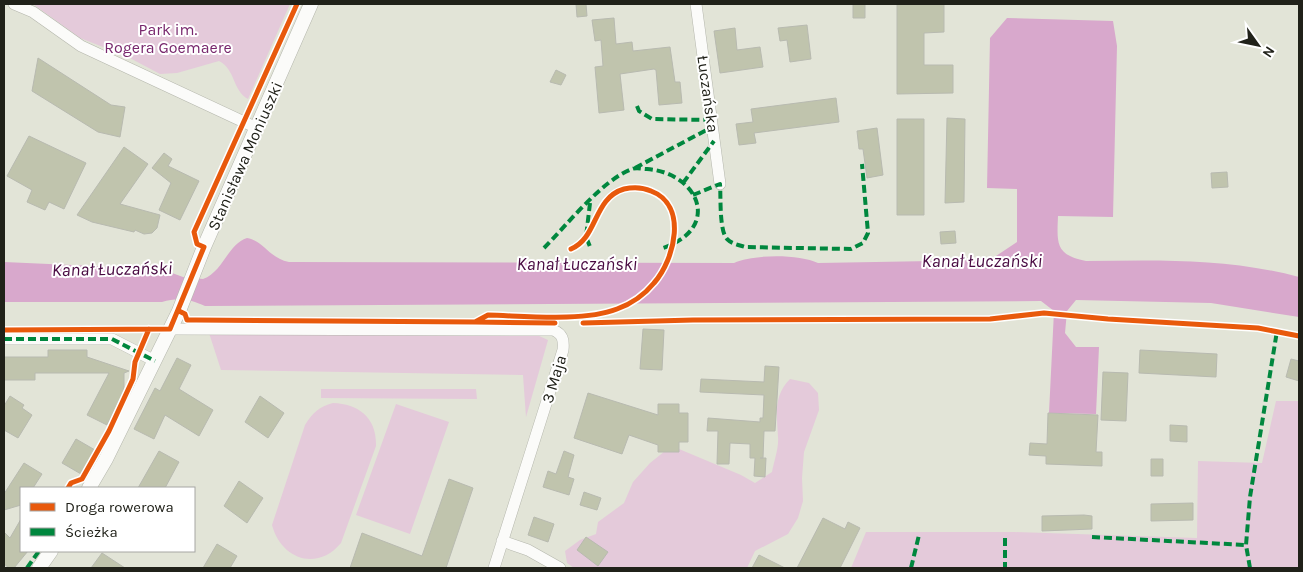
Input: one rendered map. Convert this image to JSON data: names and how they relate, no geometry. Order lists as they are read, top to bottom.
{
  "streets": {
    "street": ["Łuczańska", "Stanisława Moniuszki", "3 Maja"]
  },
  "crossings": [
    ["Stanisława Moniuszki", "3 Maja"]
  ],
  "water": ["Kanał Łuczański"],
  "parks": ["Park im. Rogera Goemaere"],
  "legend": ["Droga rowerowa", "Ścieżka"],
  "north": "bottom right"
}
